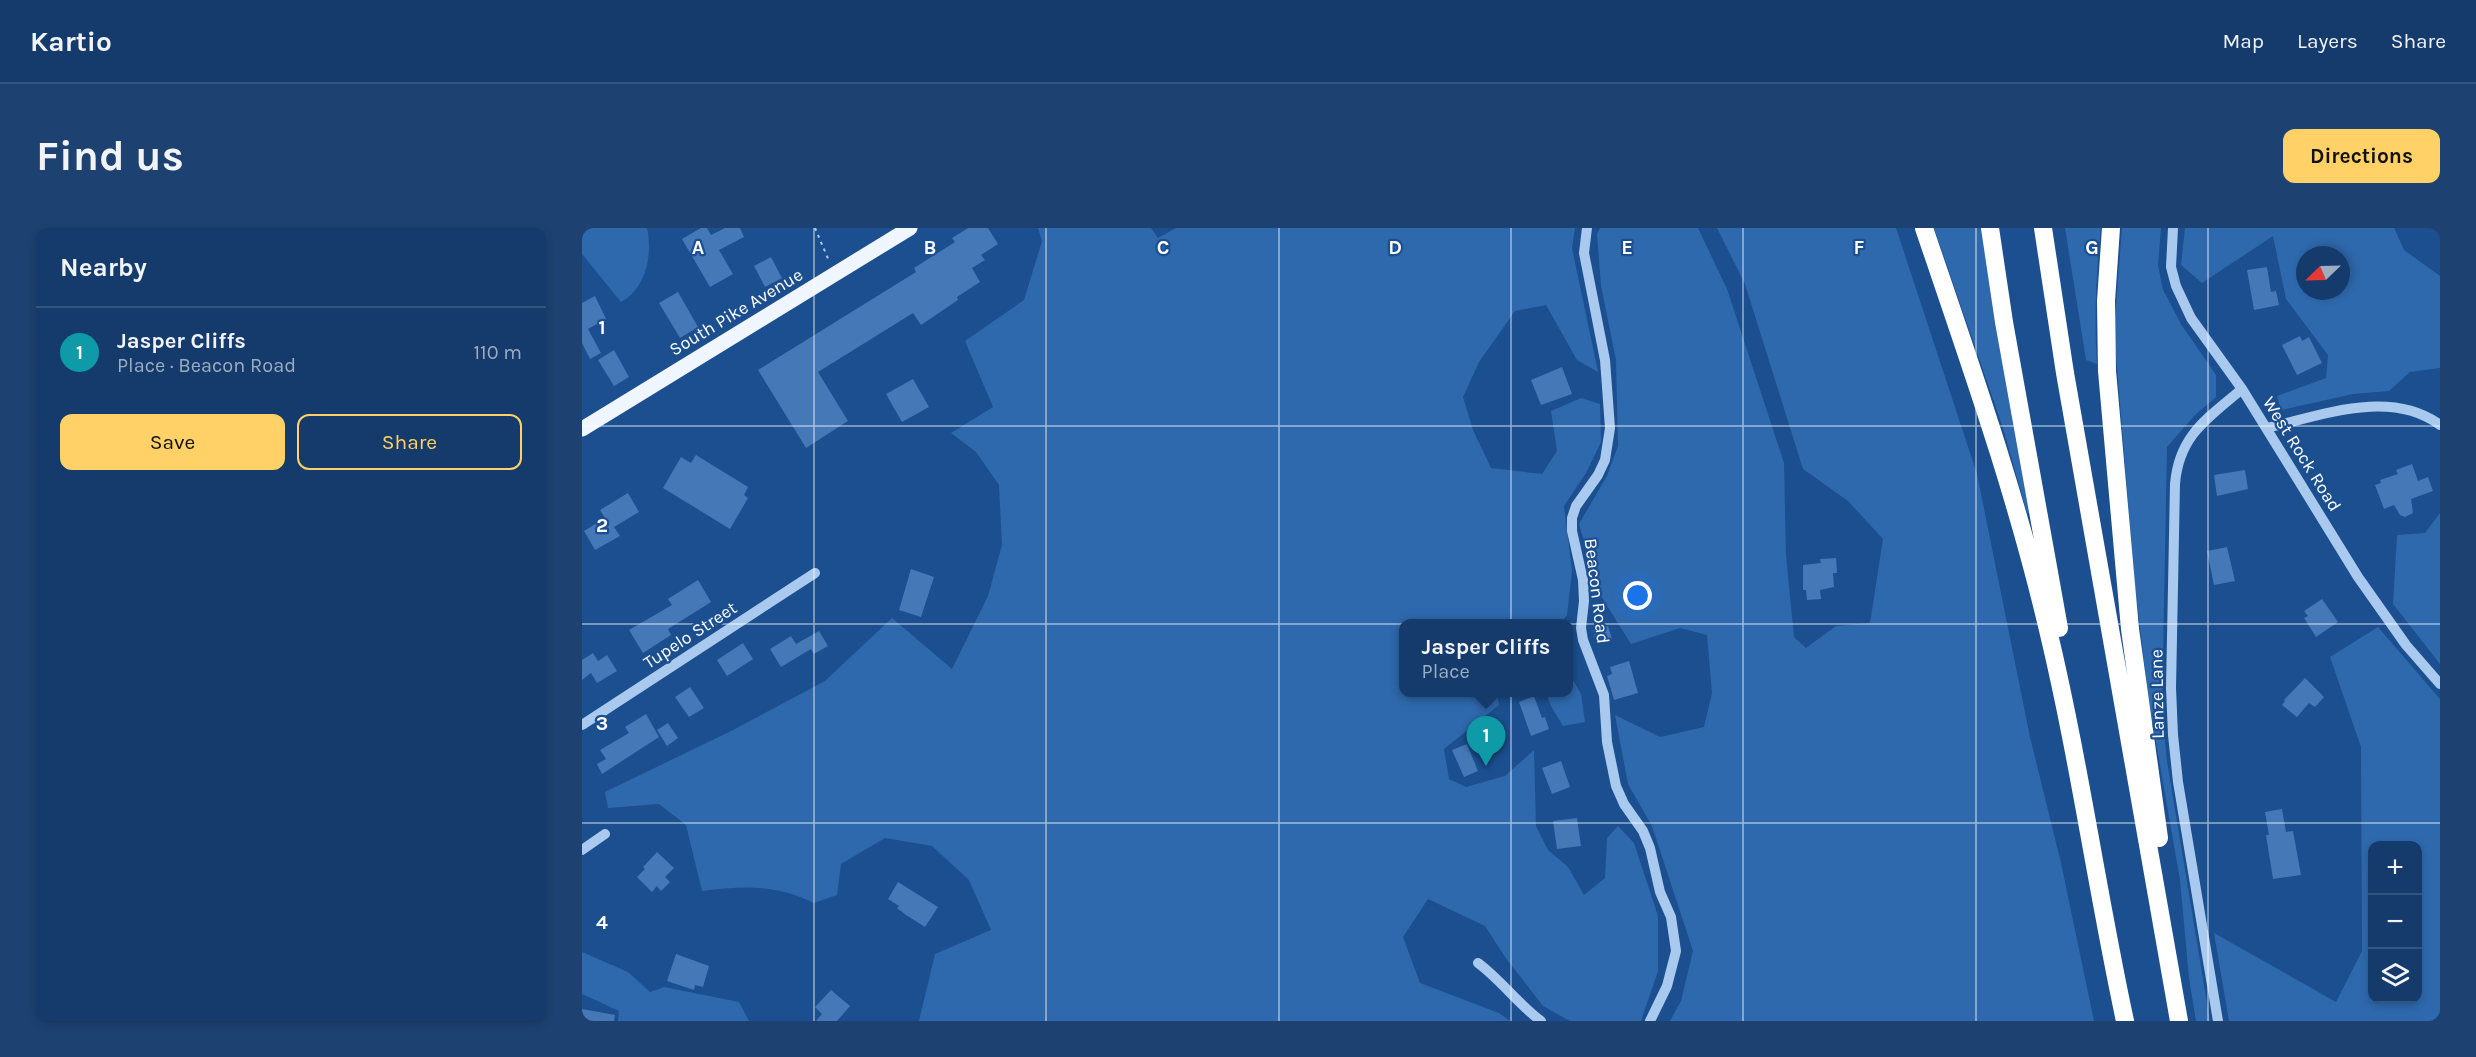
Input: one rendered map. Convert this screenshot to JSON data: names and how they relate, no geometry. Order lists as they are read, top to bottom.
{
  "streets": {
    "main road": ["South Pike Avenue"],
    "street": [
      "West Rock Road",
      "Beacon Road",
      "Tupelo Street",
      "Lanze Lane"
    ]
  },
  "crossings": [
    ["West Rock Road", "Lanze Lane"]
  ],
  "north": "bottom left",
  "page": {
    "header": "Kartio",
    "nav": ["Map", "Layers", "Share"],
    "buttons": [
      "Directions",
      ["Save", "Share"]
    ],
    "title": "Find us",
    "heading": "Nearby",
    "list": [
      {
        "mark": "1",
        "name": "Jasper Cliffs",
        "note": "Place · Beacon Road",
        "value": "110 m"
      }
    ],
    "popup": ["Jasper Cliffs", "Place"],
    "pins": "1",
    "map_buttons": ["+", "−"]
  },
  "grid": {
    "columns": [
      "A",
      "B",
      "C",
      "D",
      "E",
      "F",
      "G"
    ],
    "rows": [
      "1",
      "2",
      "3",
      "4"
    ]
  }
}
